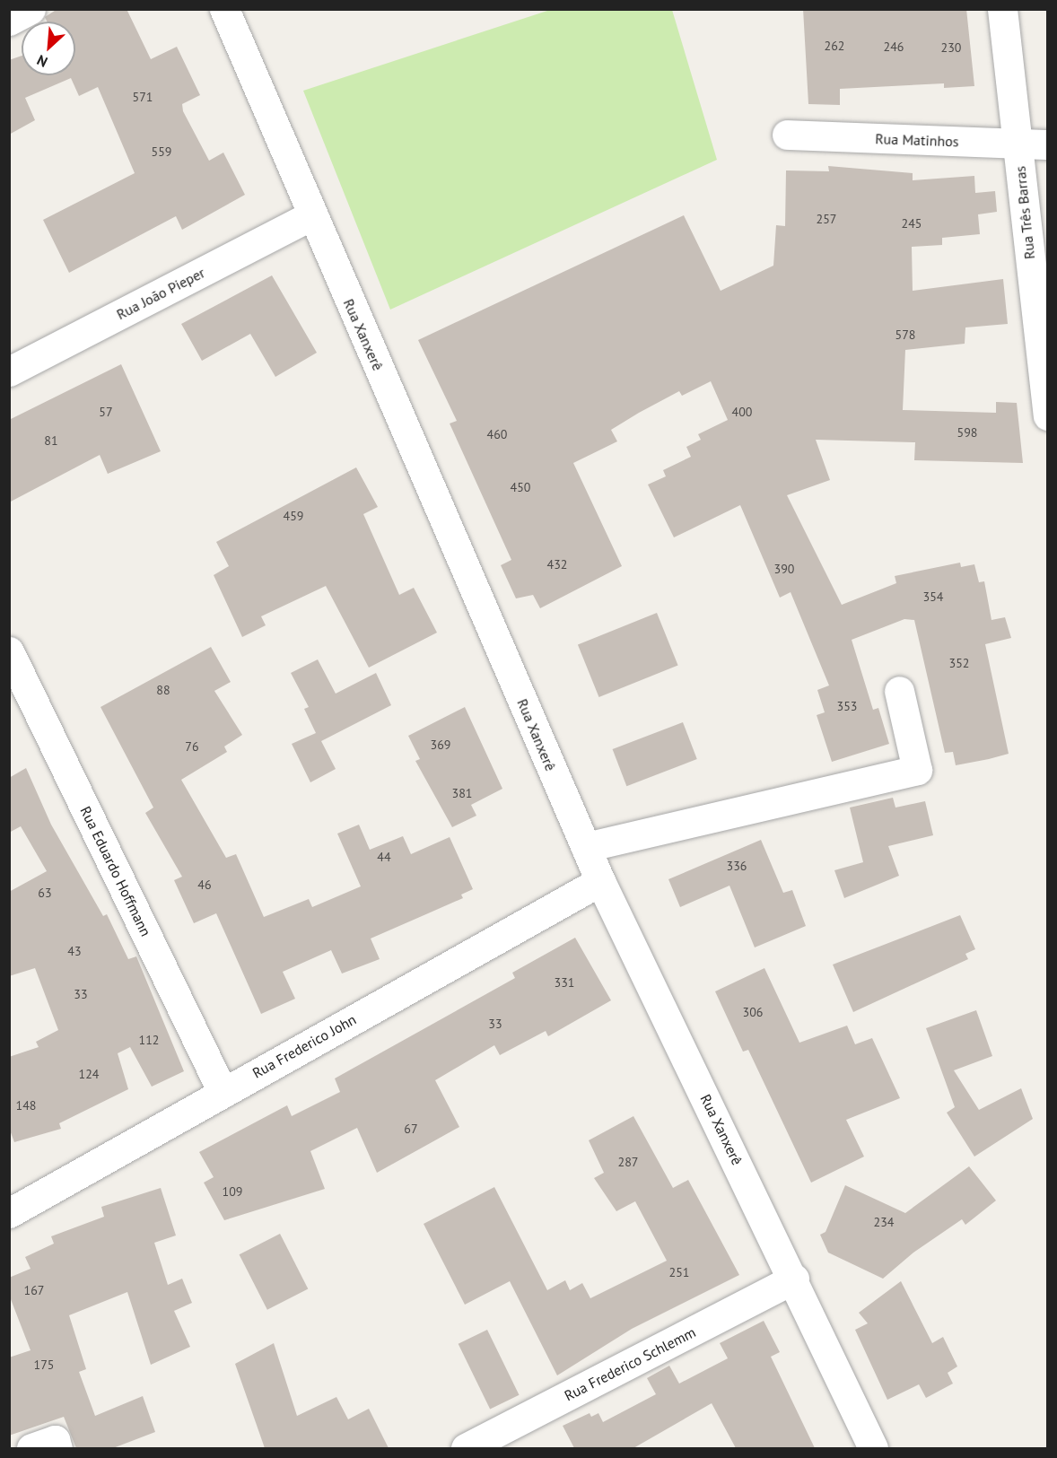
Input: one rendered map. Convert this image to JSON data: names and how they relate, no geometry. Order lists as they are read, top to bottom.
{
  "streets": {
    "street": [
      "Rua Matinhos",
      "Rua Três Barras",
      "Rua João Pieper",
      "Rua Xanxerê",
      "Rua Eduardo Hoffmann",
      "Rua Frederico John",
      "Rua Frederico Schlemm"
    ]
  },
  "crossings": [
    ["Rua Matinhos", "Rua Três Barras"],
    ["Rua João Pieper", "Rua Xanxerê"],
    ["Rua Xanxerê", "Rua Frederico John"],
    ["Rua Xanxerê", "Rua Frederico Schlemm"],
    ["Rua Eduardo Hoffmann", "Rua Frederico John"]
  ],
  "house_numbers": [
    "262",
    "246",
    "230",
    "571",
    "559",
    "257",
    "245",
    "578",
    "57",
    "400",
    "598",
    "460",
    "81",
    "450",
    "459",
    "432",
    "390",
    "354",
    "352",
    "88",
    "353",
    "369",
    "76",
    "381",
    "44",
    "336",
    "46",
    "63",
    "43",
    "331",
    "33",
    "306",
    "33",
    "112",
    "124",
    "148",
    "67",
    "287",
    "109",
    "234",
    "251",
    "167",
    "175"
  ],
  "north": "bottom left"
}
